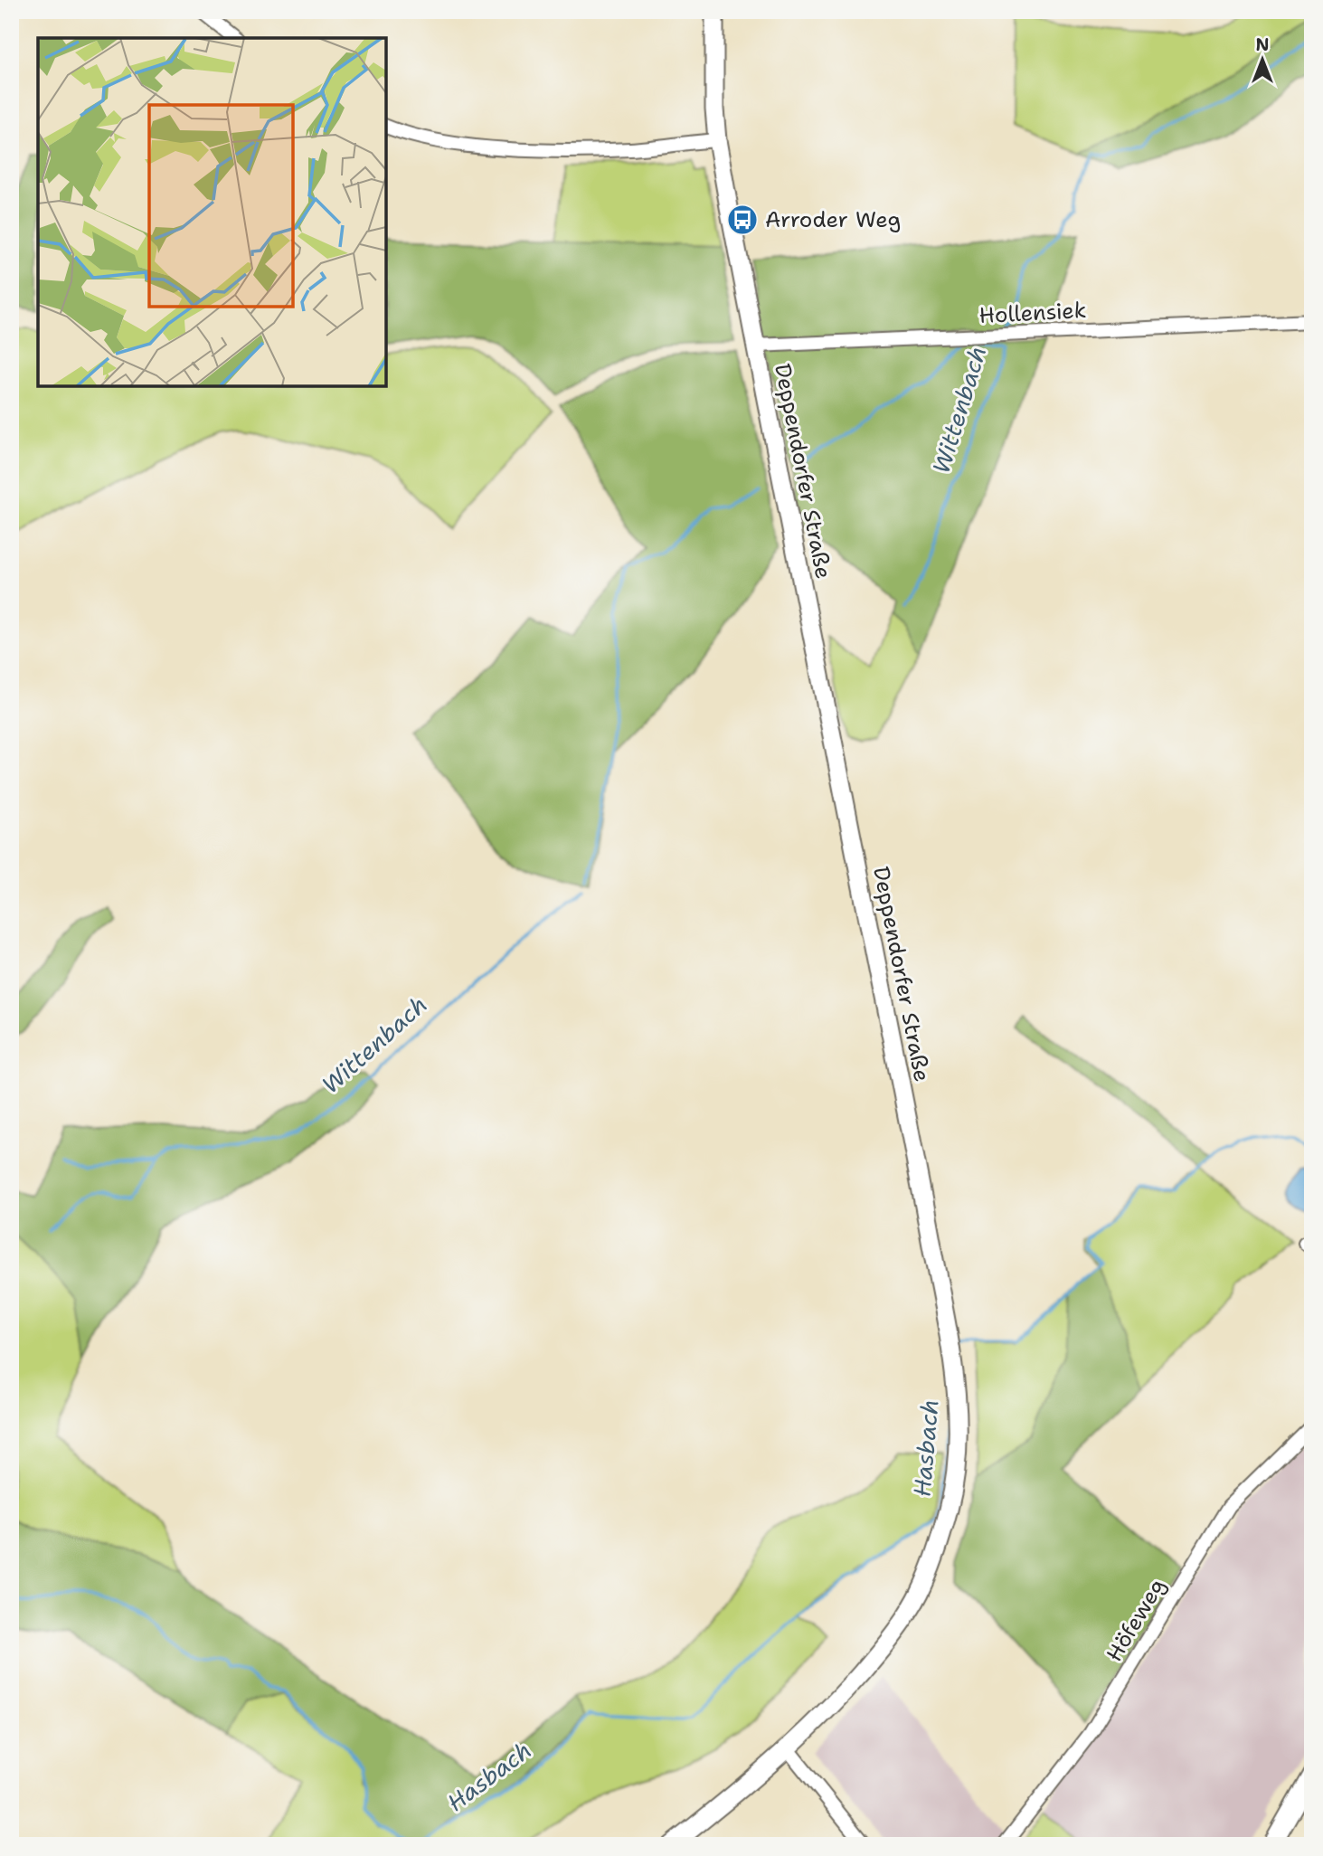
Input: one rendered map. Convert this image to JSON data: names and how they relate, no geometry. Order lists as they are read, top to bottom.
{
  "streets": {
    "street": ["Hollensiek", "Deppendorfer Straße", "Höfeweg"]
  },
  "crossings": [
    ["Hollensiek", "Deppendorfer Straße"]
  ],
  "water": ["Wittenbach", "Hasbach"],
  "places": {
    "bus stop": ["Arroder Weg"]
  },
  "north": "top"
}
